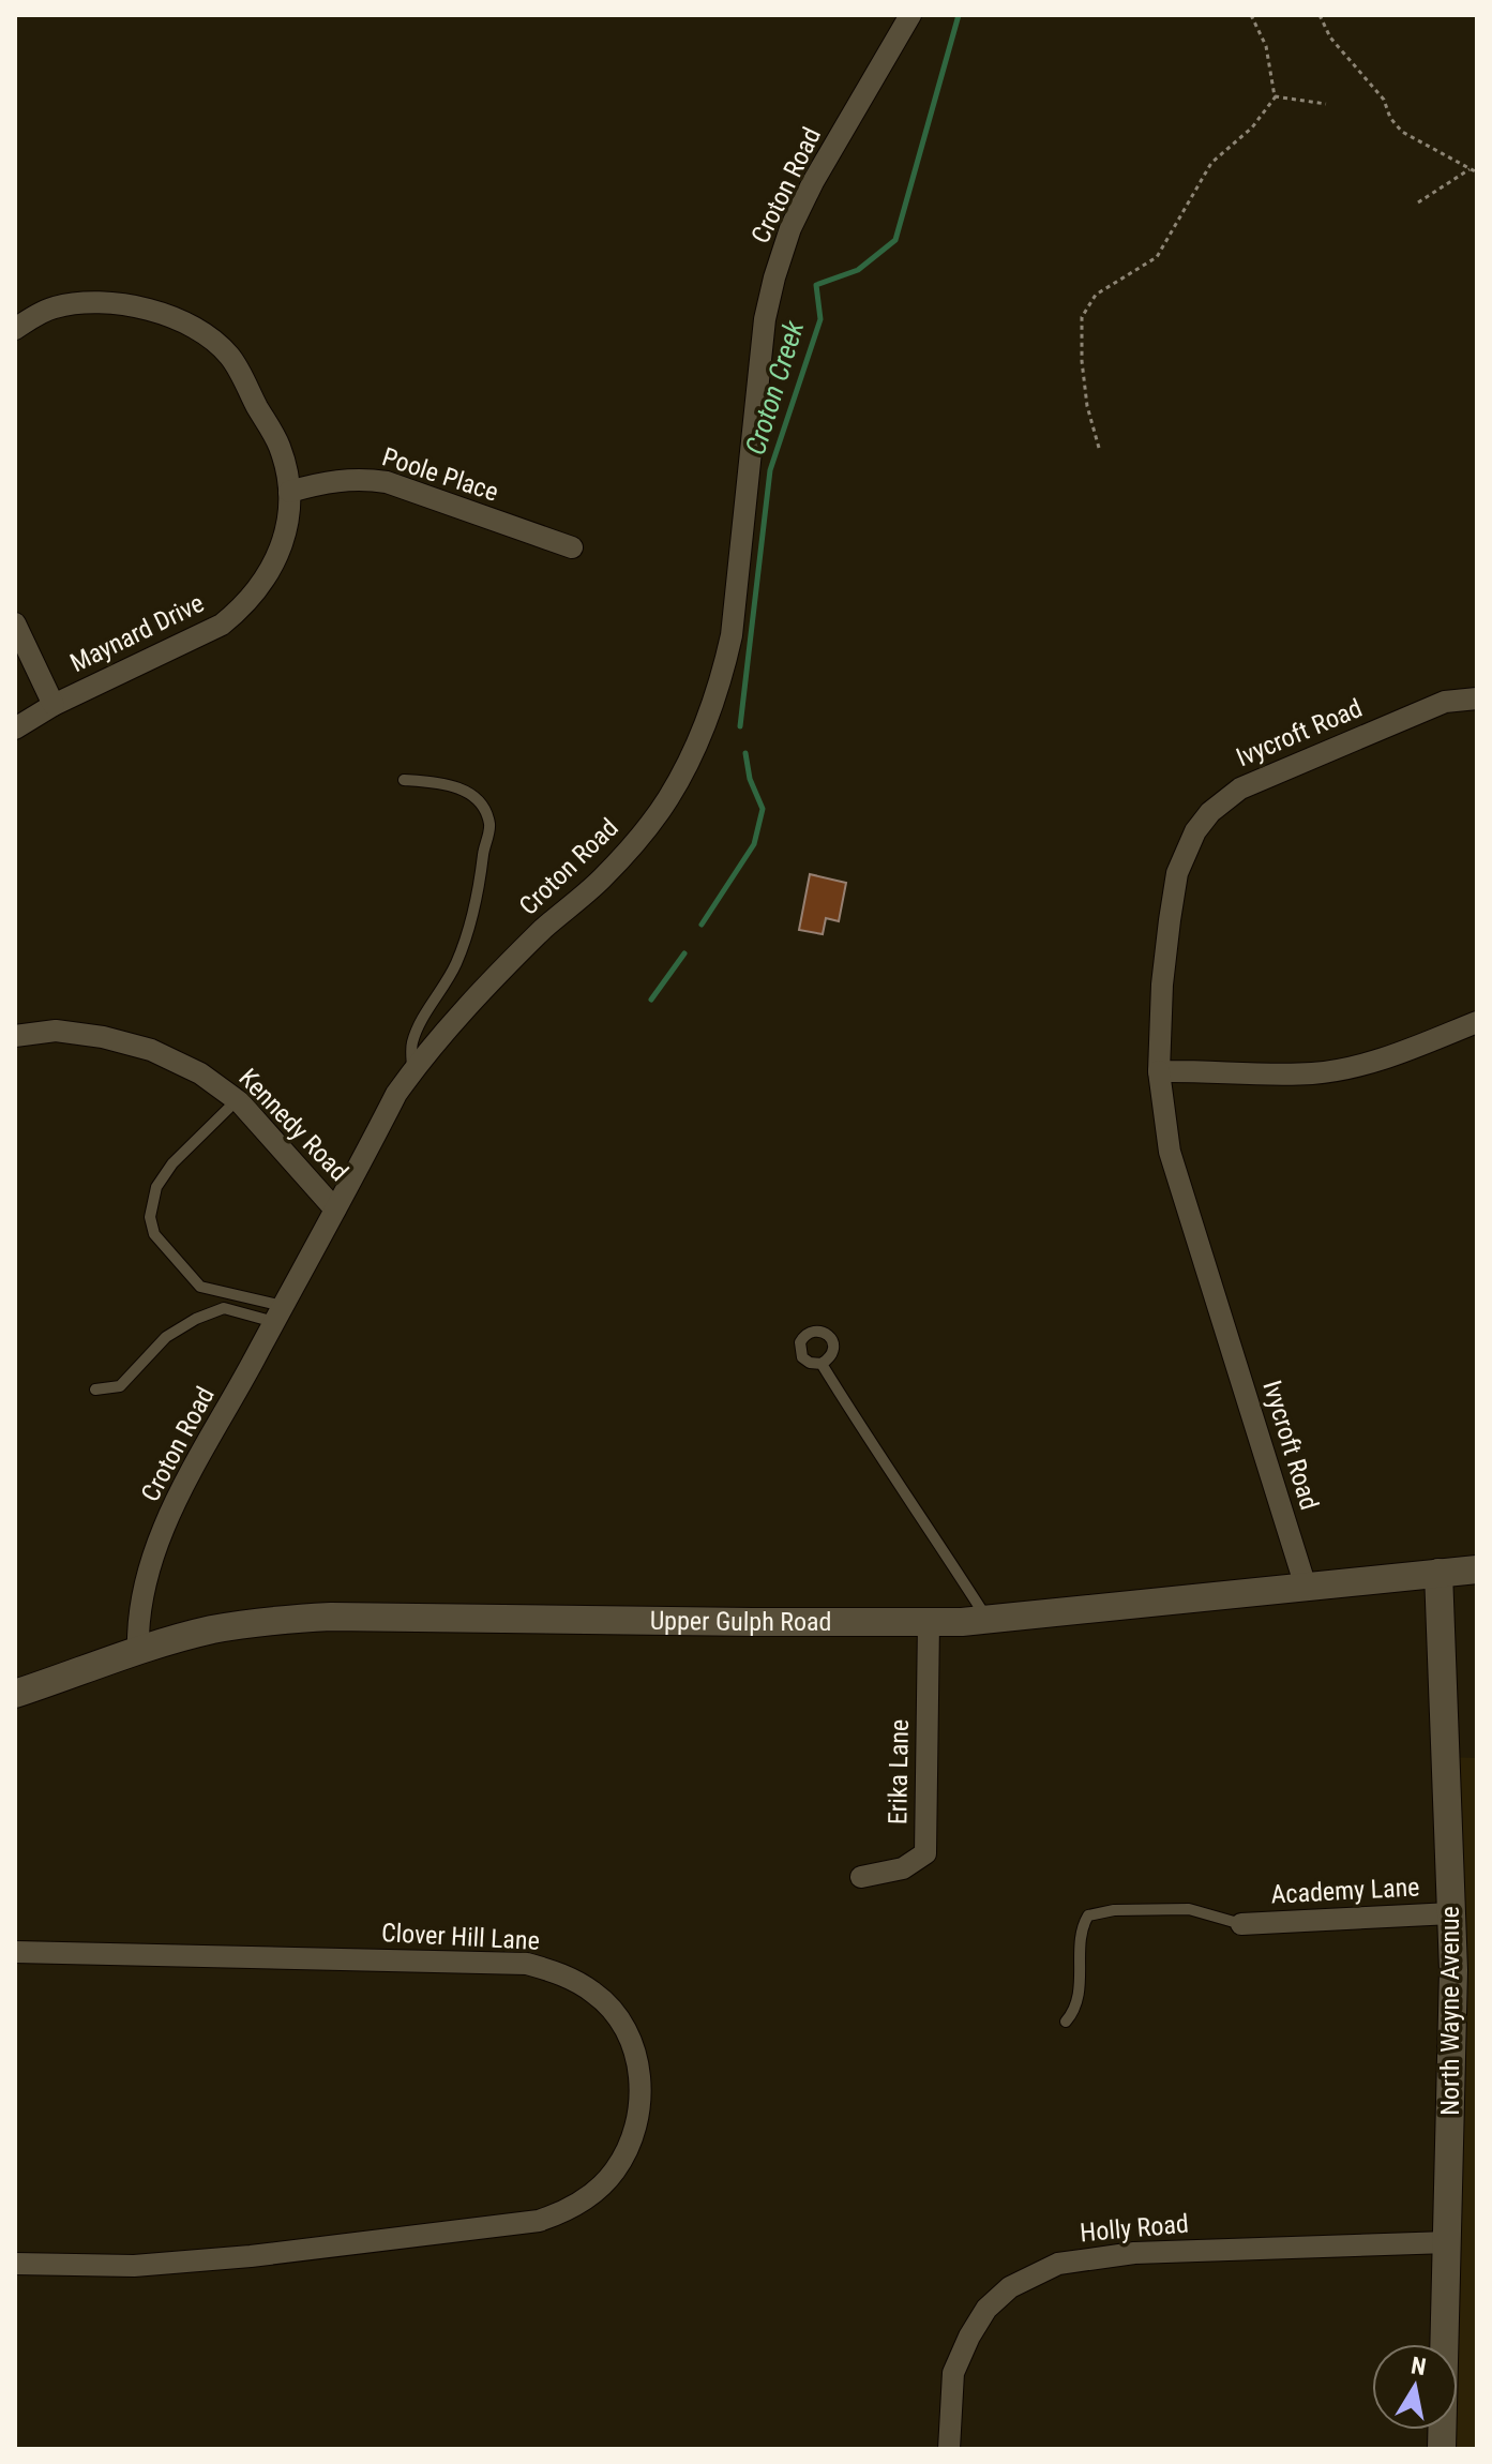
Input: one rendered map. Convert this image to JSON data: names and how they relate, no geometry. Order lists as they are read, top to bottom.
{
  "streets": {
    "street": [
      "Croton Road",
      "Poole Place",
      "Maynard Drive",
      "Ivycroft Road",
      "Kennedy Road",
      "Upper Gulph Road",
      "Erika Lane",
      "Academy Lane",
      "Clover Hill Lane",
      "North Wayne Avenue",
      "Holly Road"
    ]
  },
  "crossings": [
    ["Croton Road", "Kennedy Road"],
    ["Croton Road", "Upper Gulph Road"],
    ["Poole Place", "Maynard Drive"],
    ["Ivycroft Road", "Upper Gulph Road"],
    ["Upper Gulph Road", "Erika Lane"],
    ["Upper Gulph Road", "North Wayne Avenue"],
    ["Academy Lane", "North Wayne Avenue"],
    ["North Wayne Avenue", "Holly Road"]
  ],
  "water": ["Croton Creek"],
  "north": "top"
}
